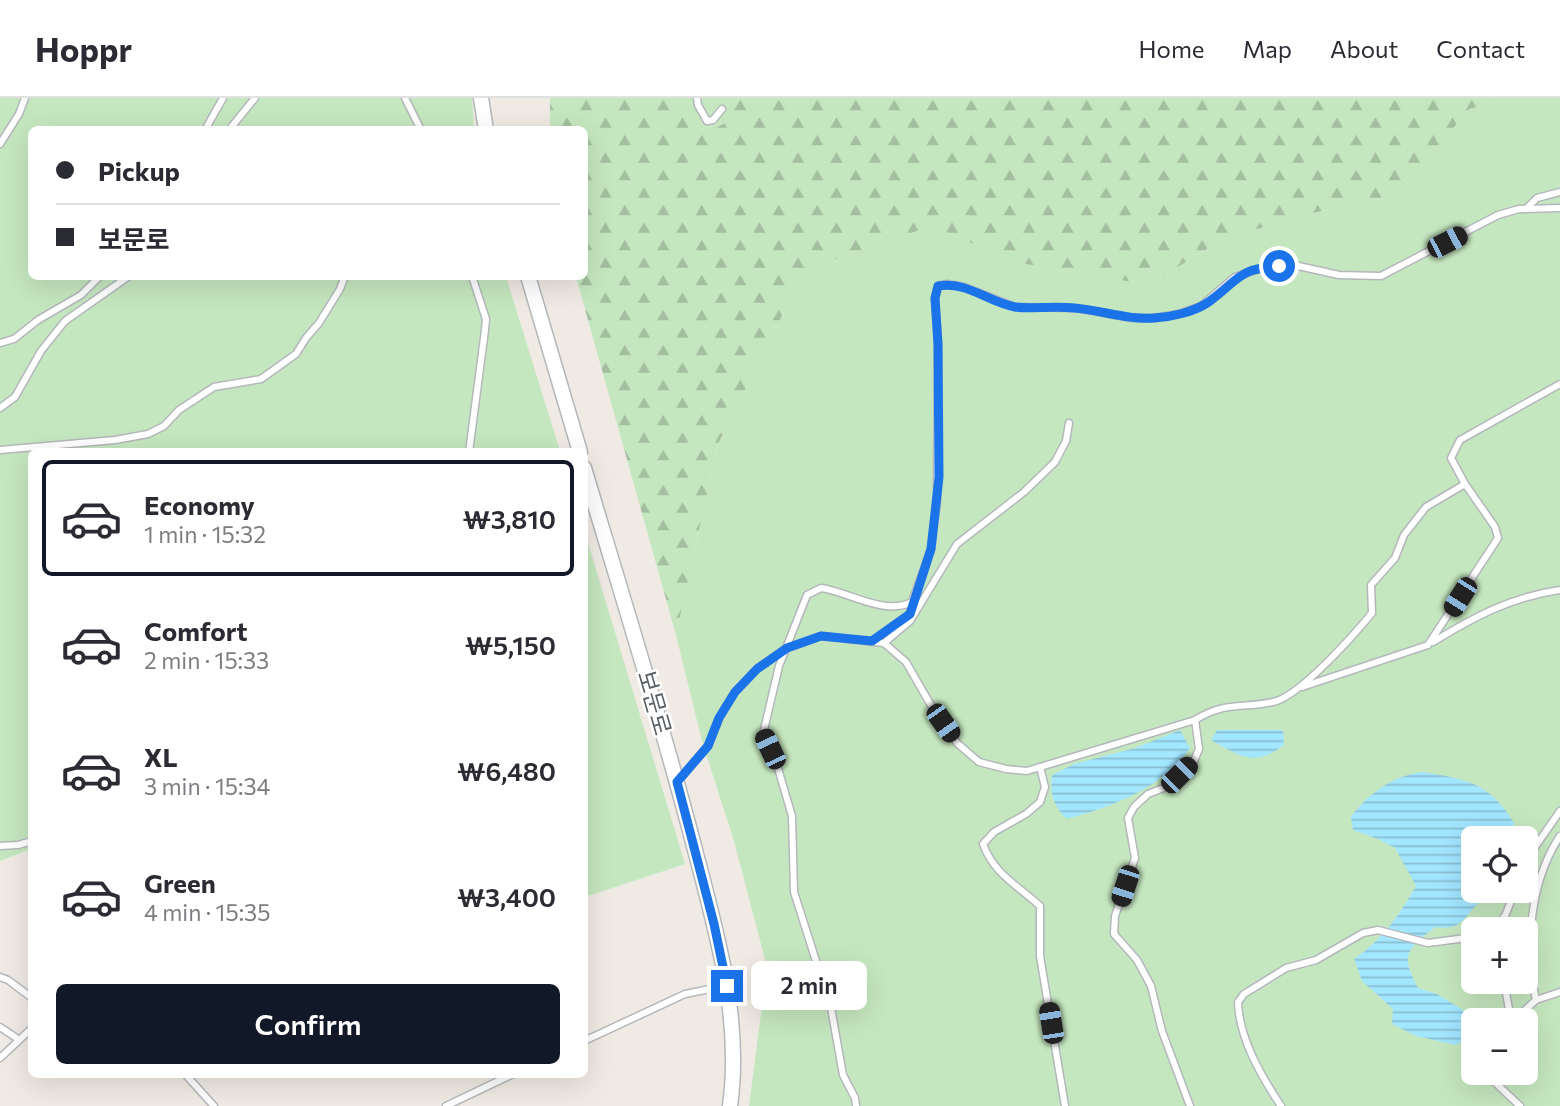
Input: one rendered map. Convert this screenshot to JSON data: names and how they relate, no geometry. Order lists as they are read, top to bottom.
{
  "streets": {
    "street": ["보문로"]
  },
  "page": {
    "header": "Hoppr",
    "nav": [
      "Home",
      "Map",
      "About",
      "Contact"
    ],
    "banner": ["Pickup", "보문로"],
    "list": [
      {
        "name": "Economy",
        "note": "1 min · 15:32",
        "value": "₩3,810"
      },
      {
        "name": "Comfort",
        "note": "2 min · 15:33",
        "value": "₩5,150"
      },
      {
        "name": "XL",
        "note": "3 min · 15:34",
        "value": "₩6,480"
      },
      {
        "name": "Green",
        "note": "4 min · 15:35",
        "value": "₩3,400"
      }
    ],
    "map_buttons": ["+", "−"],
    "bubble": "2 min",
    "buttons": "Confirm"
  }
}
